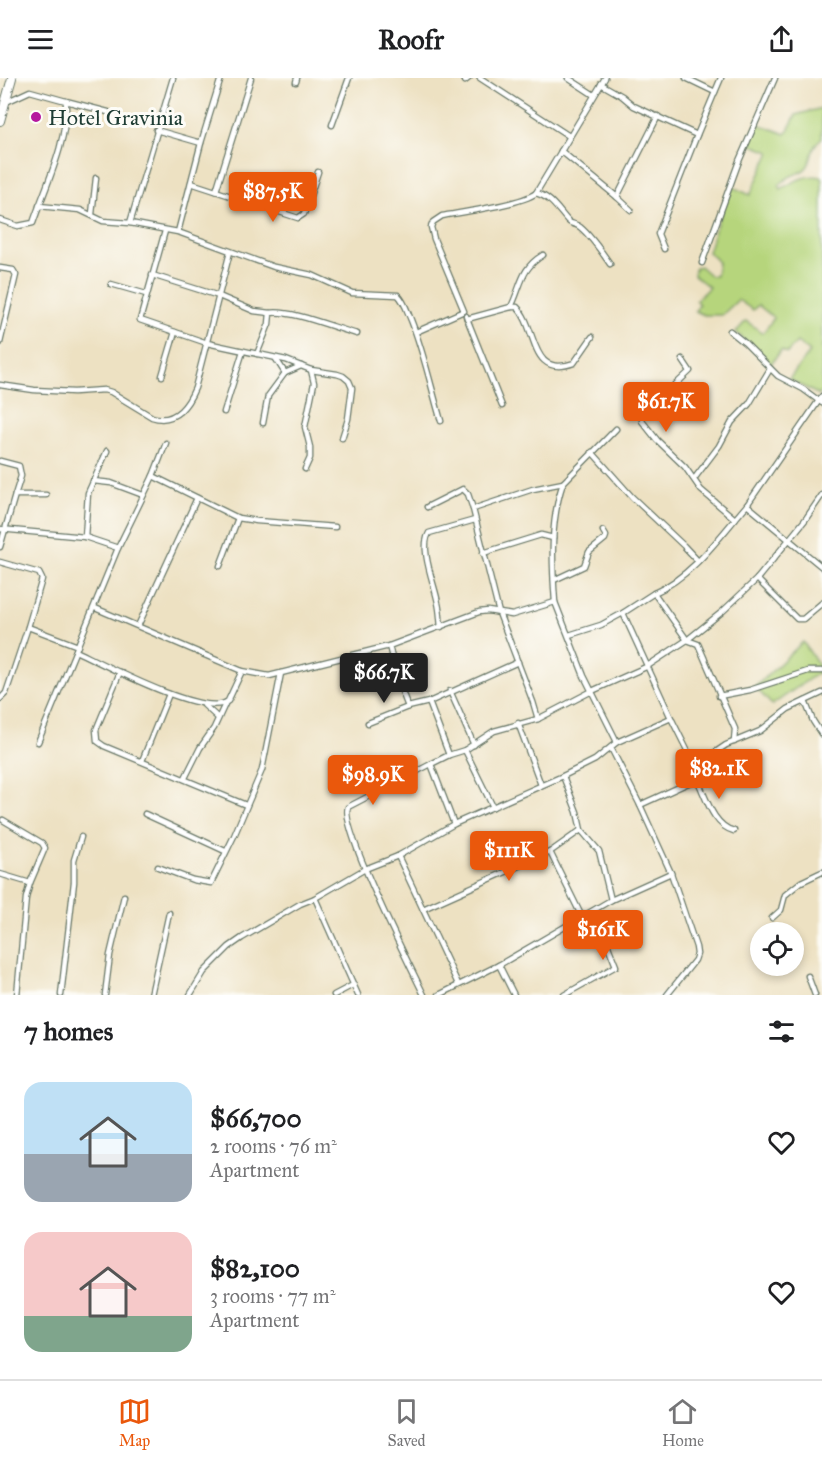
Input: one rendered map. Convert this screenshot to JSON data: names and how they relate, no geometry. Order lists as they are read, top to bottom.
{
  "places": ["Hotel Gravinia"],
  "page": {
    "header": "Roofr",
    "price": [
      "$87.5K",
      "$61.7K",
      "$66.7K",
      "$82.1K",
      "$98.9K",
      "$111K",
      "$161K"
    ],
    "heading": "7 homes",
    "list": [
      {
        "name": "$66,700",
        "note": "2 rooms · 76 m² · Apartment"
      },
      {
        "name": "$82,100",
        "note": "3 rooms · 77 m² · Apartment"
      }
    ],
    "tabs": ["Map", "Saved", "Home"]
  }
}
